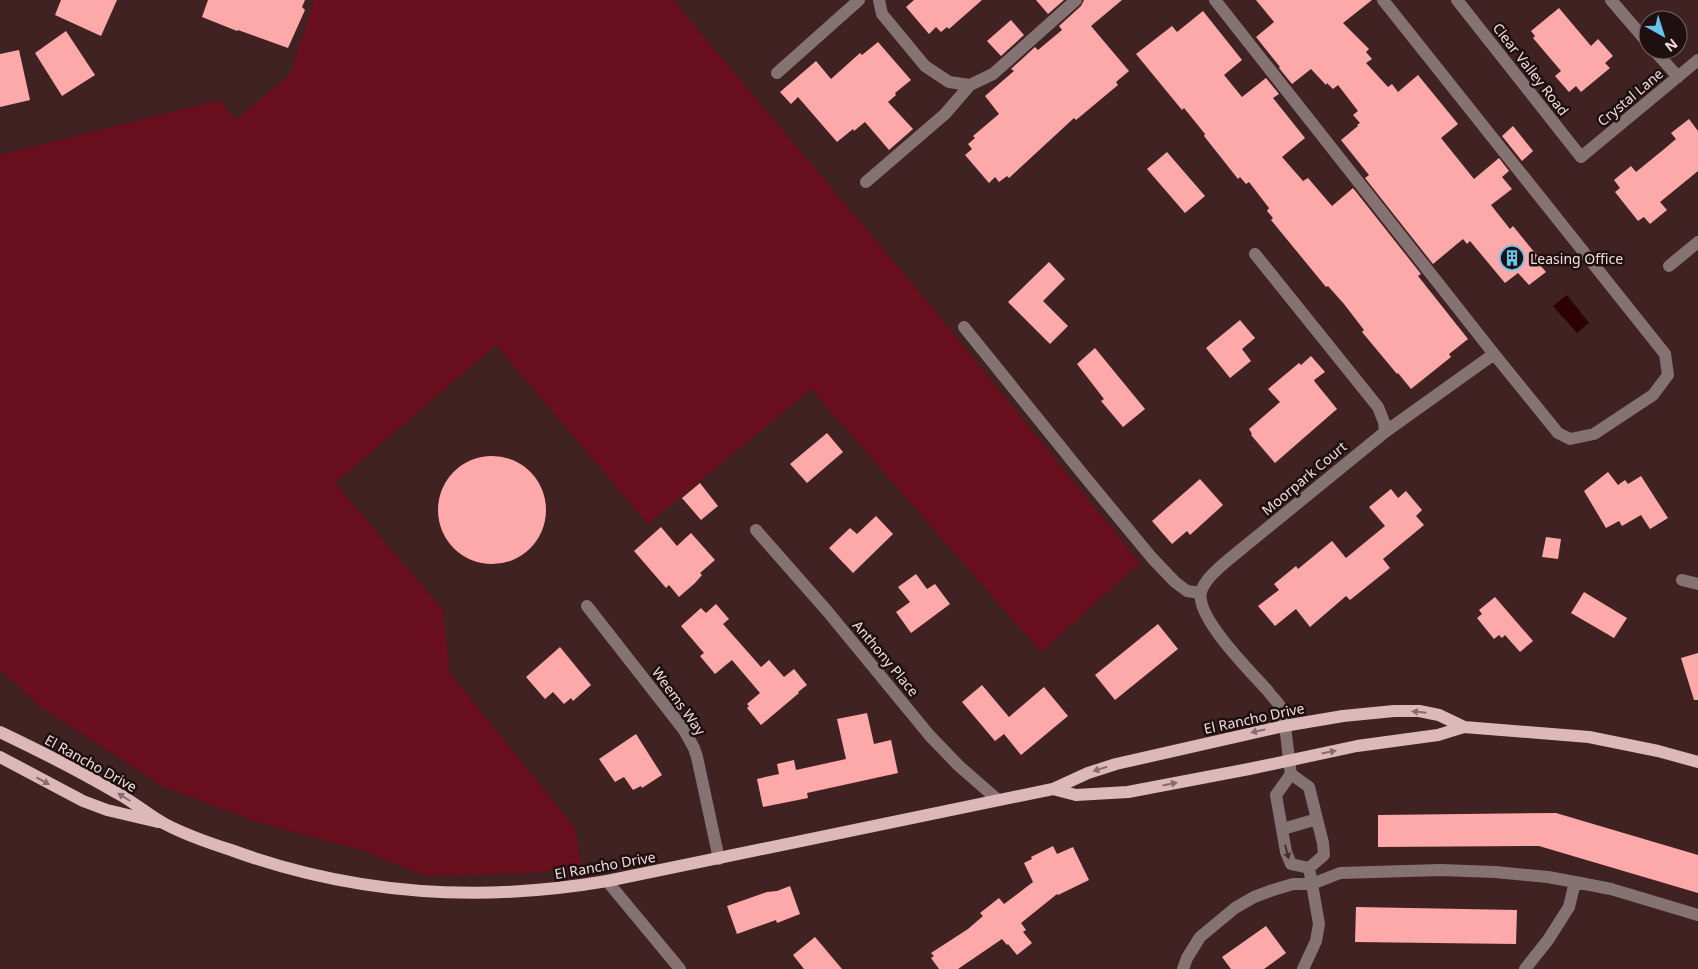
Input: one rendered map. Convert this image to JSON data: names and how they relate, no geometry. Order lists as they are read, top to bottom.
{
  "streets": {
    "main road": ["El Rancho Drive"],
    "street": [
      "Clear Valley Road",
      "Crystal Lane",
      "Moorpark Court",
      "Anthony Place",
      "Weems Way"
    ]
  },
  "crossings": [
    ["Clear Valley Road", "Crystal Lane"],
    ["Anthony Place", "El Rancho Drive"],
    ["Weems Way", "El Rancho Drive"]
  ],
  "places": {
    "building": ["Leasing Office"]
  },
  "north": "bottom right"
}
